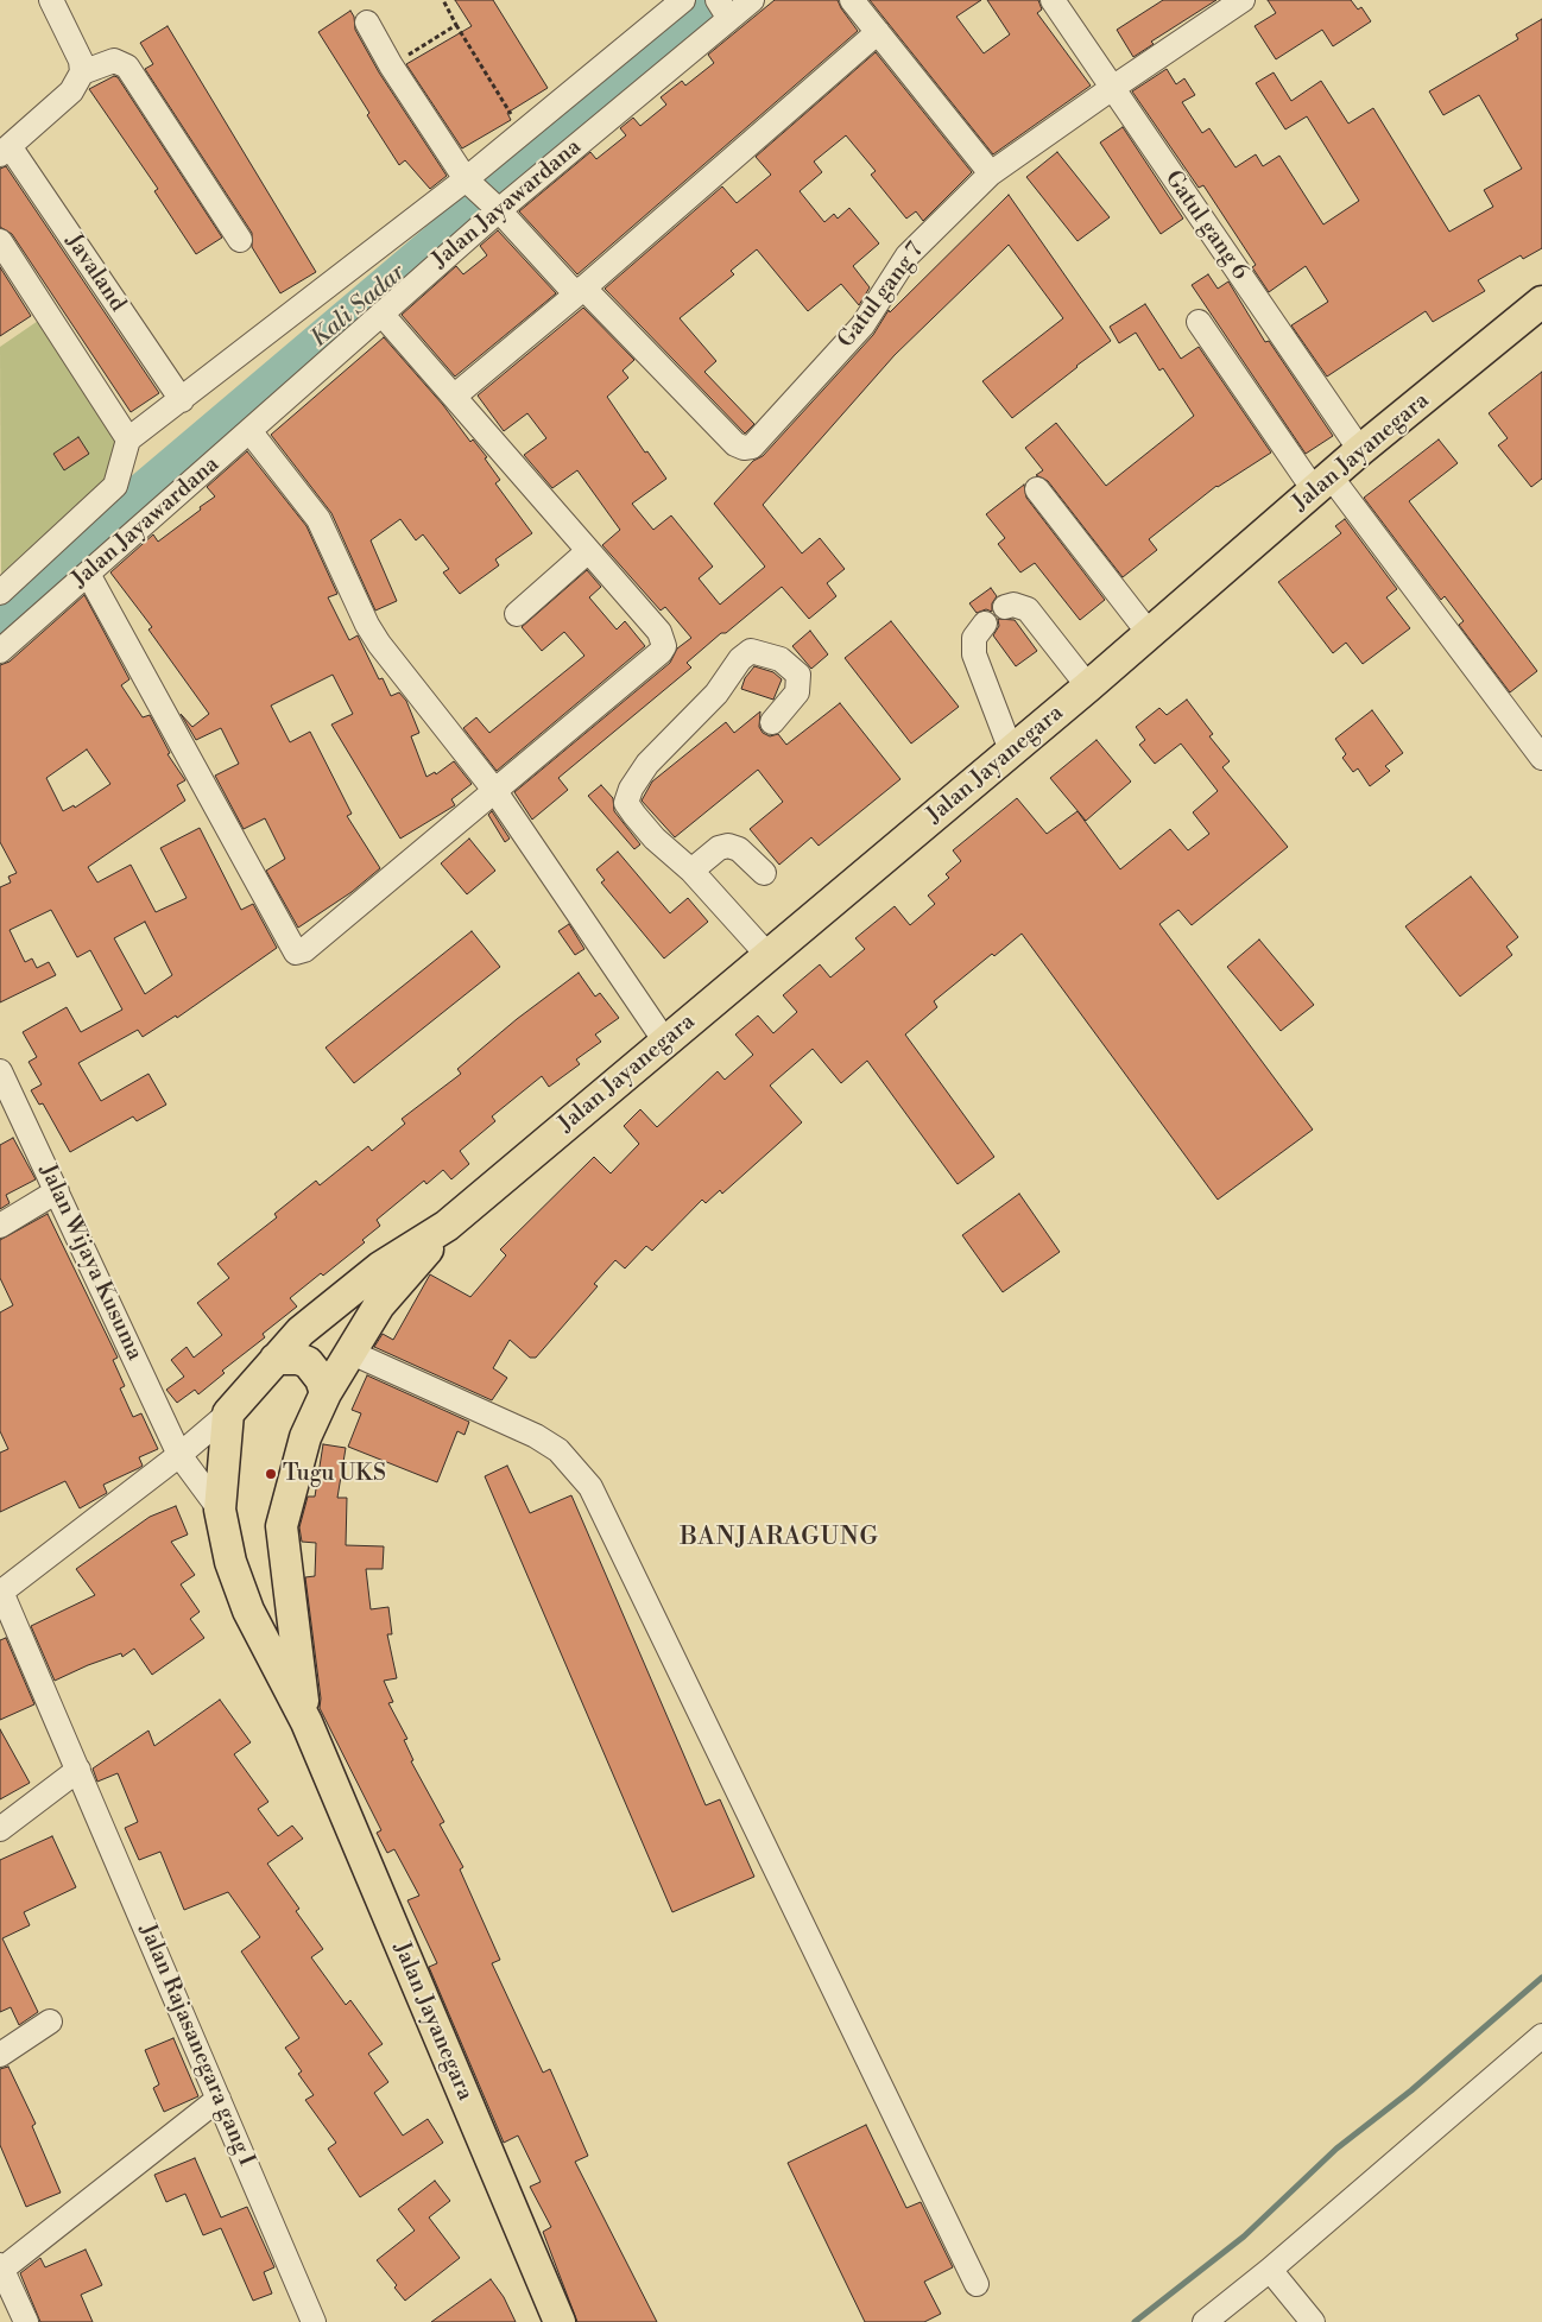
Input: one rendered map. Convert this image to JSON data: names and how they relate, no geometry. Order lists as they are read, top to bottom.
{
  "streets": {
    "main road": ["Jalan Jayanegara"],
    "street": [
      "Jalan Jayawardana",
      "Gatul gang 6",
      "Javaland",
      "Gatul gang 7",
      "Jalan Wijaya Kusuma",
      "Jalan Rajasanegara gang I"
    ]
  },
  "crossings": [
    ["Gatul gang 6", "Gatul gang 7"],
    ["Gatul gang 6", "Jalan Jayanegara"],
    ["Jalan Jayanegara", "Jalan Wijaya Kusuma"]
  ],
  "districts": ["BANJARAGUNG"],
  "water": ["Kali Sadar"],
  "places": ["Tugu UKS"]
}
